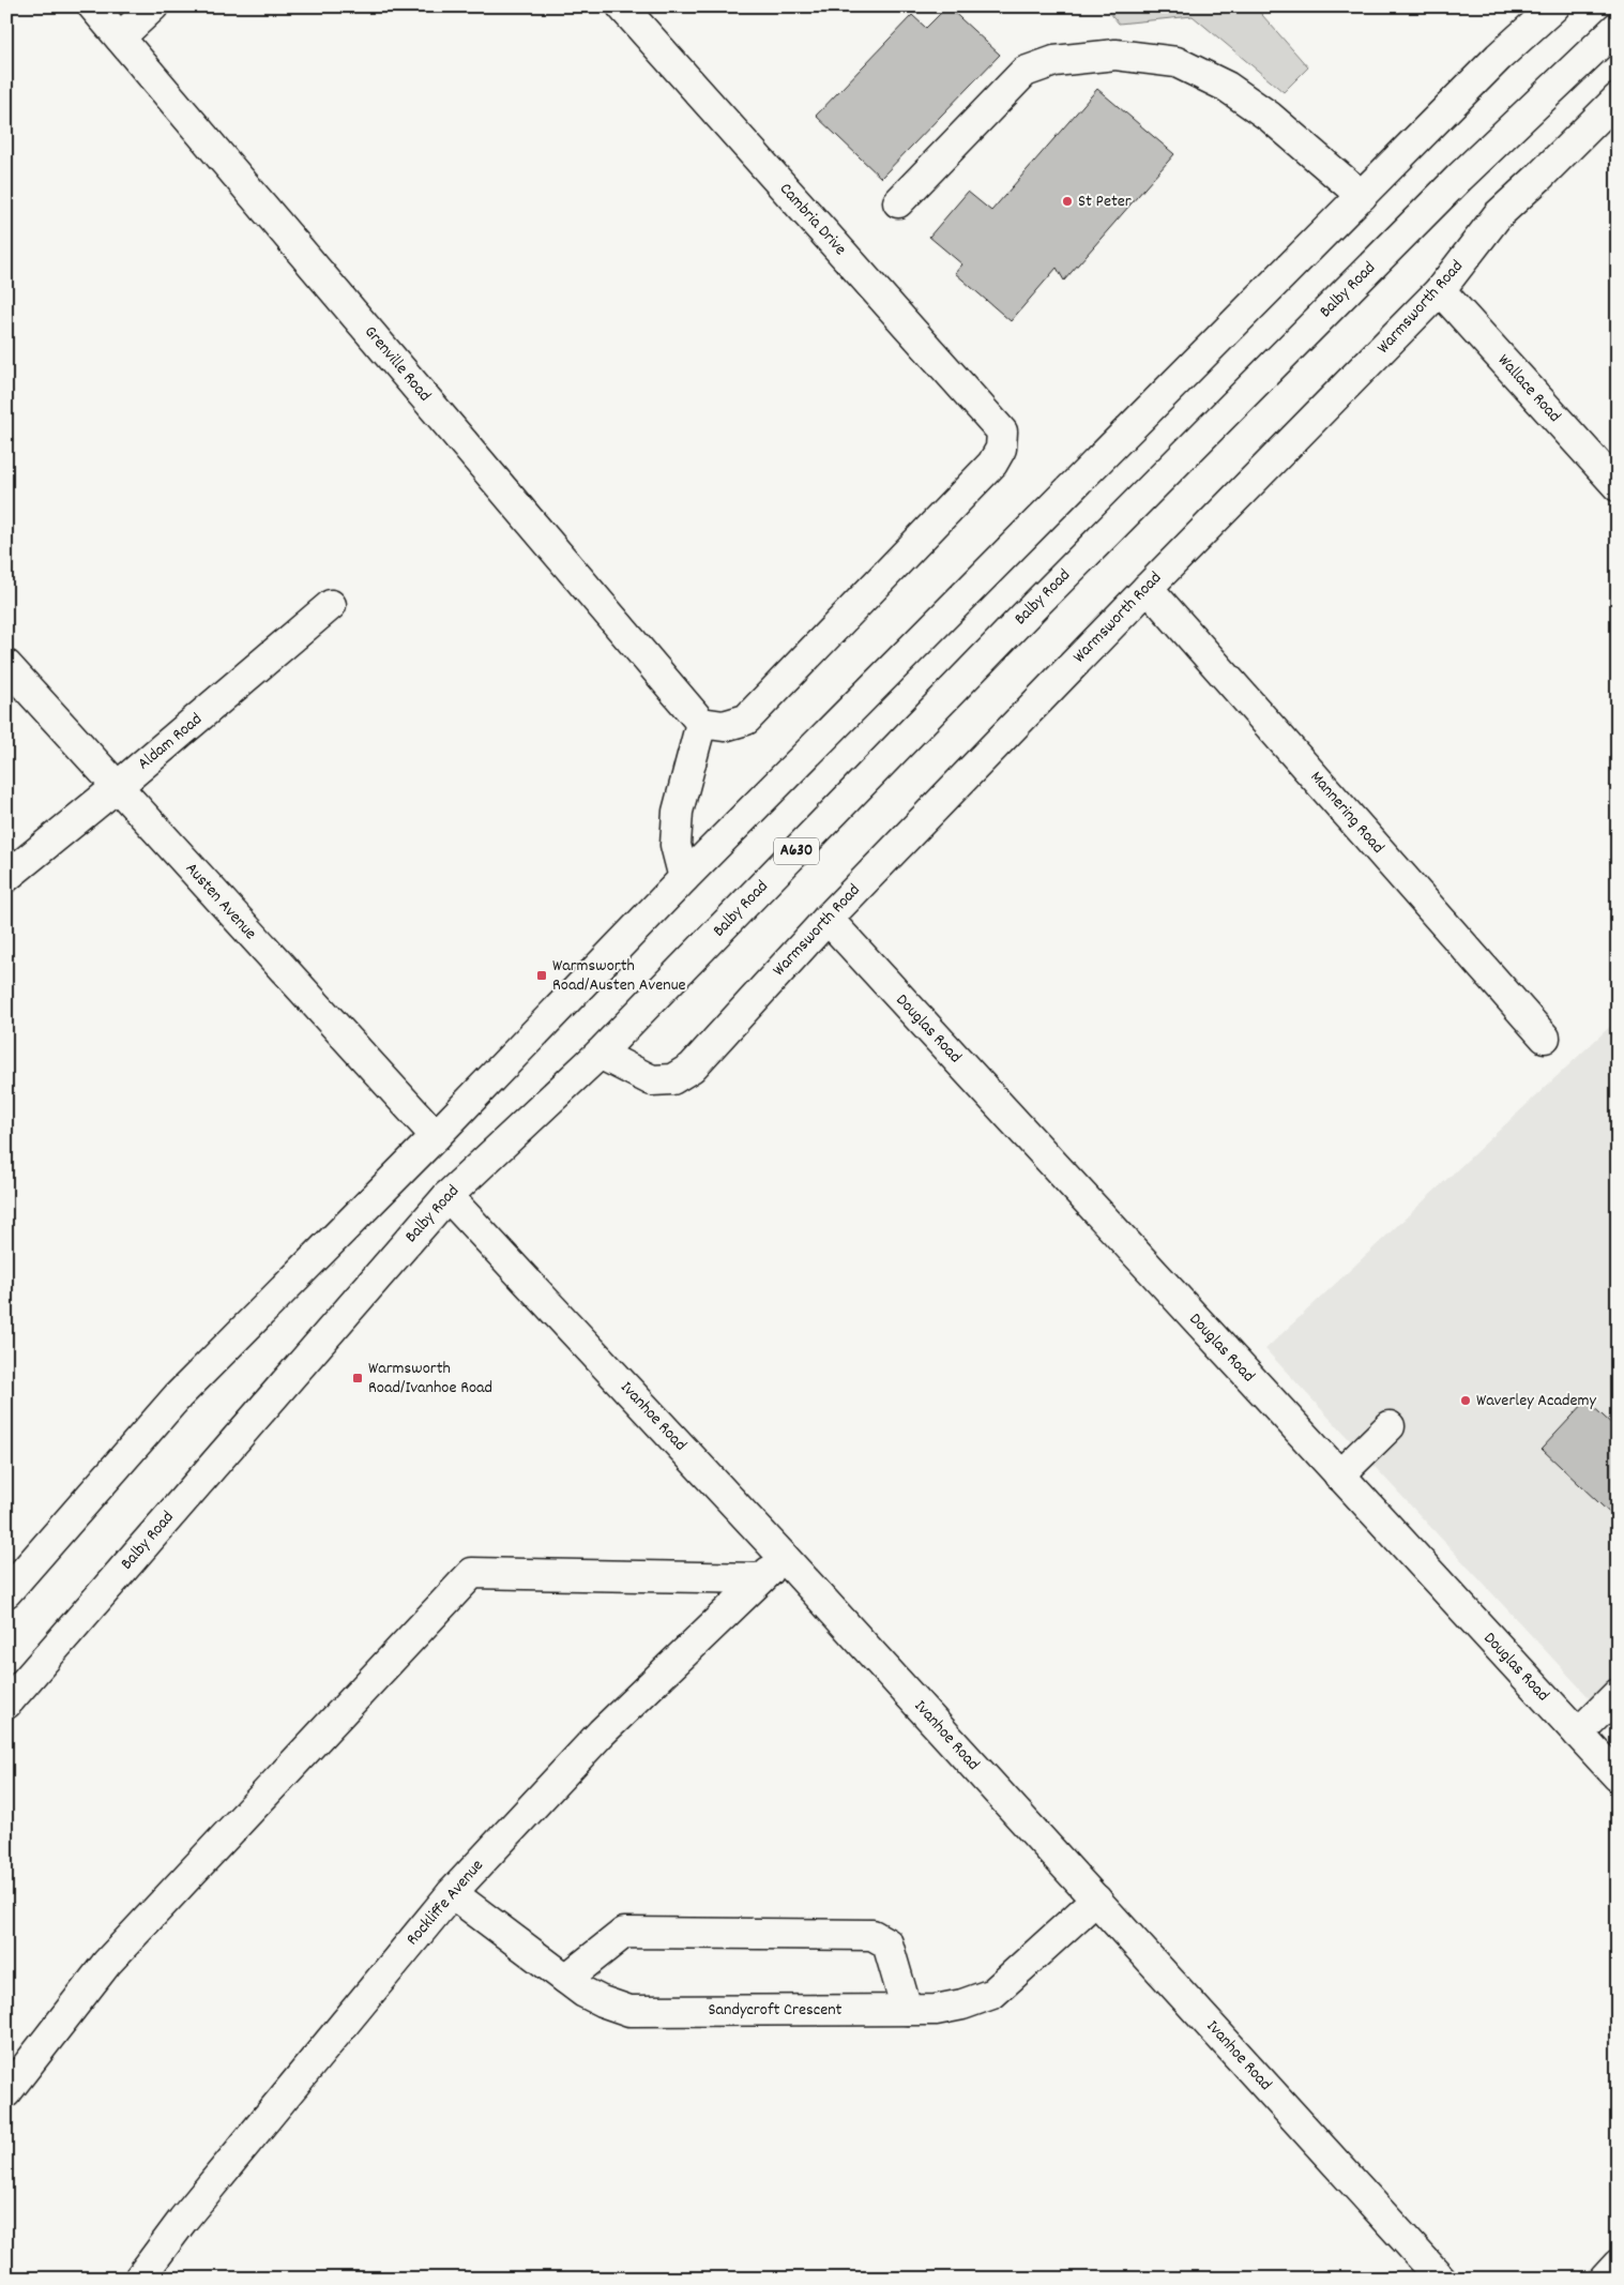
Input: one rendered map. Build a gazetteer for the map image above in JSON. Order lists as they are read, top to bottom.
{
  "streets": {
    "street": [
      "Cambria Drive",
      "Balby Road",
      "Warmsworth Road",
      "Grenville Road",
      "Wallace Road",
      "Aldam Road",
      "Mannering Road",
      "A630",
      "Austen Avenue",
      "Douglas Road",
      "Ivanhoe Road",
      "Rockliffe Avenue",
      "Sandycroft Crescent"
    ]
  },
  "crossings": [
    ["Cambria Drive", "Grenville Road"],
    ["Balby Road", "Warmsworth Road"],
    ["Balby Road", "Ivanhoe Road"],
    ["Warmsworth Road", "Wallace Road"],
    ["Warmsworth Road", "Mannering Road"],
    ["Warmsworth Road", "Douglas Road"],
    ["Aldam Road", "Austen Avenue"],
    ["Ivanhoe Road", "Rockliffe Avenue"],
    ["Ivanhoe Road", "Sandycroft Crescent"],
    ["Rockliffe Avenue", "Sandycroft Crescent"]
  ],
  "places": {
    "other": ["St Peter", "Waverley Academy"],
    "transit": ["Warmsworth Road/Austen Avenue", "Warmsworth Road/Ivanhoe Road"]
  }
}
